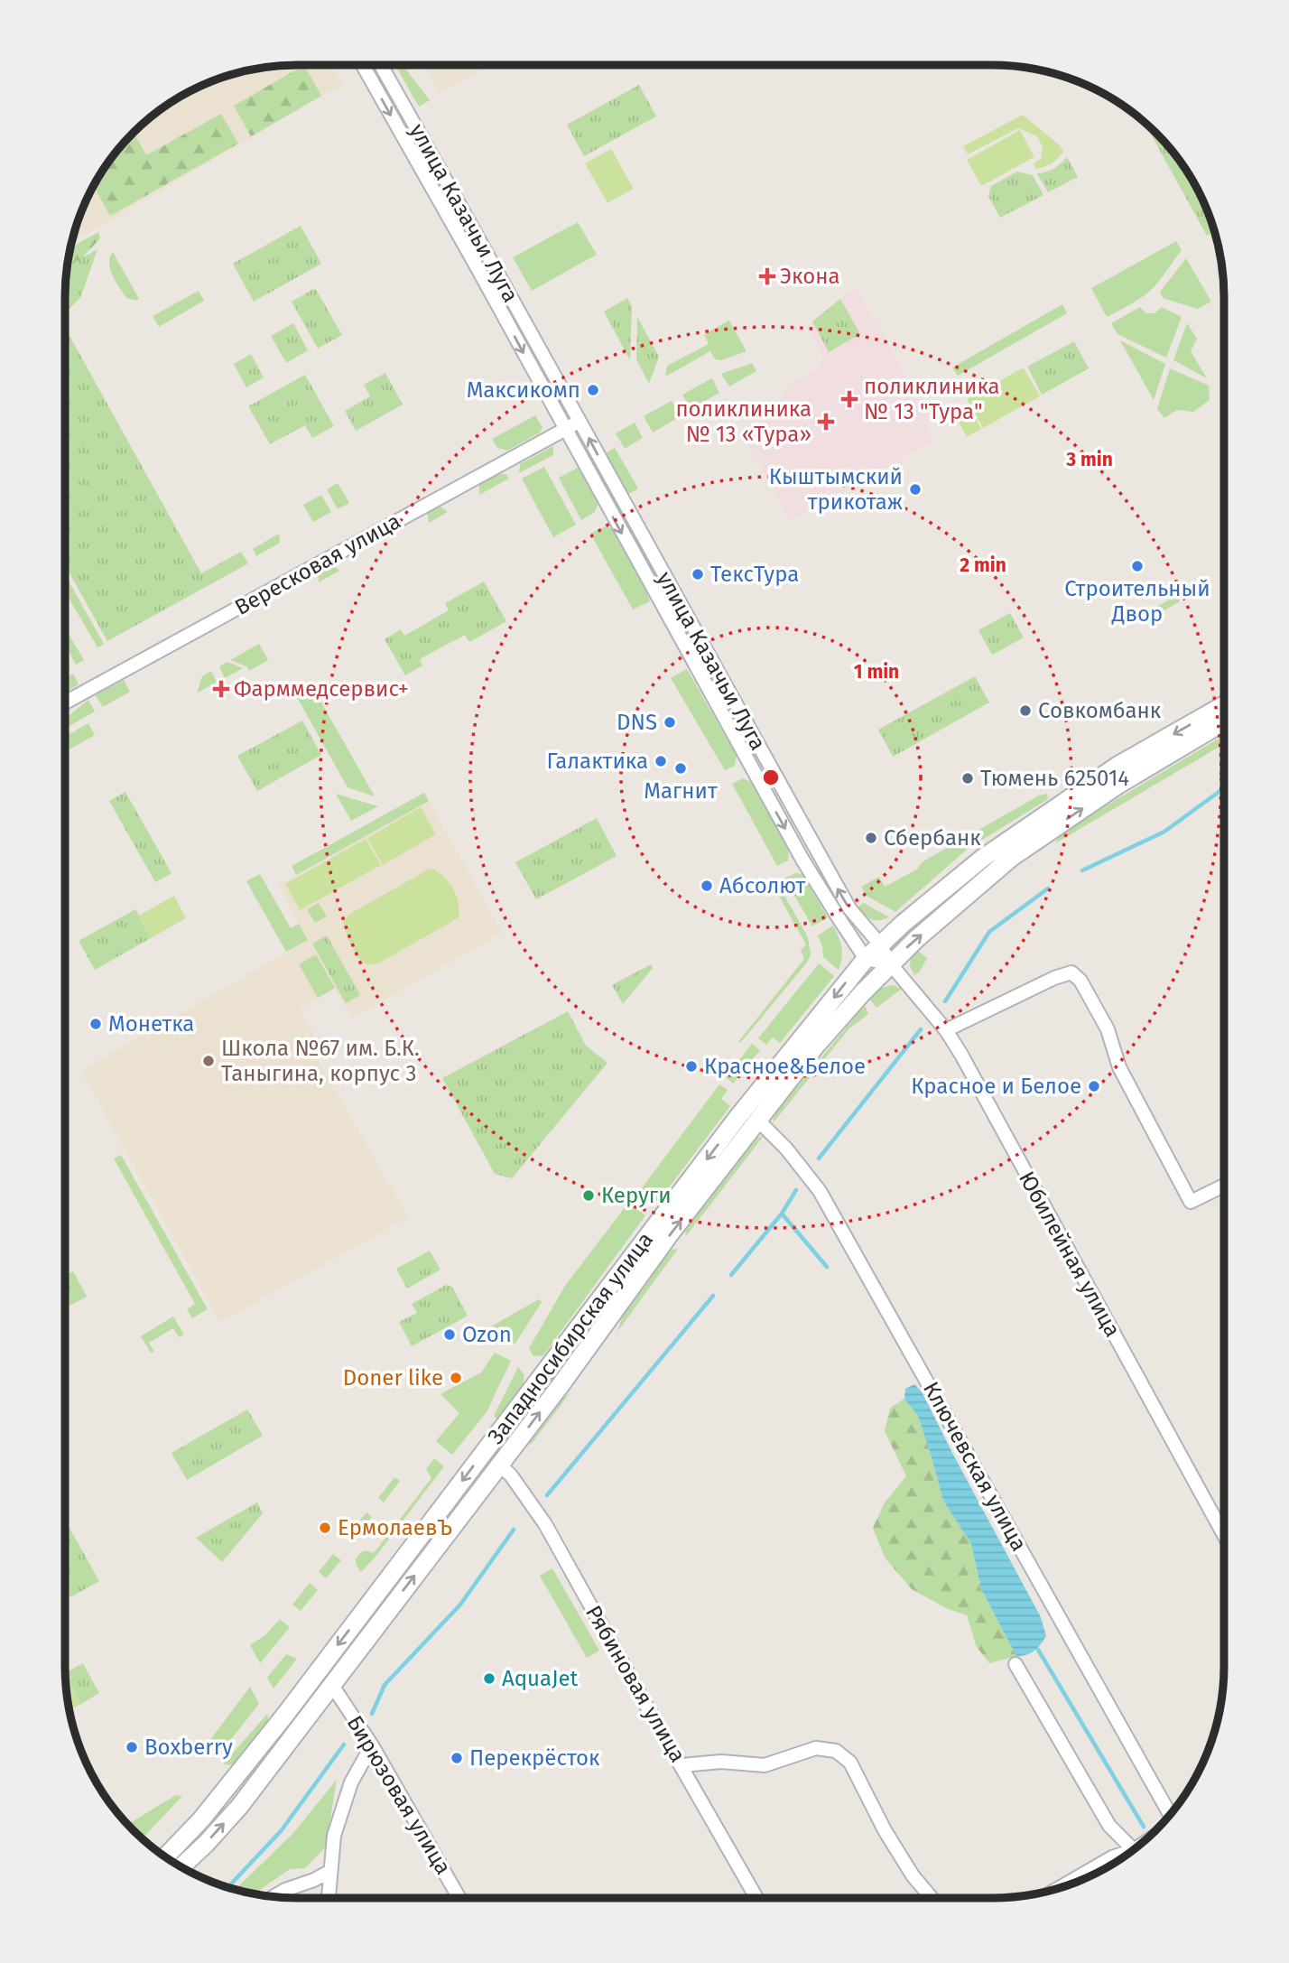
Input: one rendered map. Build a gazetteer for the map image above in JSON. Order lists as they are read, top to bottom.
{
  "streets": {
    "main road": ["Западносибирская улица"],
    "street": [
      "улица Казачьи Луга",
      "Вересковая улица",
      "Юбилейная улица",
      "Ключевская улица",
      "Рябиновая улица",
      "Бирюзовая улица"
    ]
  },
  "crossings": [
    ["улица Казачьи Луга", "Вересковая улица"],
    ["улица Казачьи Луга", "Юбилейная улица"],
    ["улица Казачьи Луга", "Западносибирская улица"],
    ["Юбилейная улица", "Западносибирская улица"],
    ["Западносибирская улица", "Ключевская улица"],
    ["Западносибирская улица", "Рябиновая улица"],
    ["Западносибирская улица", "Бирюзовая улица"]
  ],
  "places": {
    "health": [
      "Экона",
      "поликлиника № 13 \"Тура\"",
      "поликлиника № 13 «Тура»",
      "Фарммедсервис+"
    ],
    "other": [
      "Максикомп",
      "Кыштымский трикотаж",
      "Строительный Двор",
      "ТексТура",
      "Совкомбанк",
      "DNS",
      "Галактика",
      "Магнит",
      "Тюмень 625014",
      "Сбербанк",
      "Абсолют",
      "Монетка",
      "Школа №67 им. Б.К. Таныгина, корпус 3",
      "Красное&Белое",
      "Красное и Белое",
      "Керуги",
      "Ozon",
      "Doner like",
      "ЕрмолаевЪ",
      "AquaJet",
      "Boxberry",
      "Перекрёсток"
    ]
  },
  "rings": ["3 min", "2 min", "1 min"]
}
